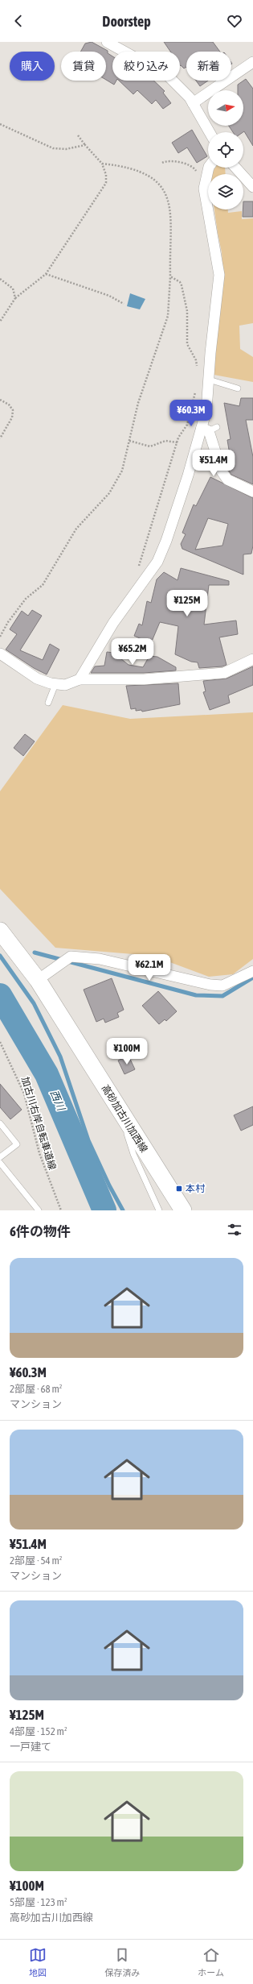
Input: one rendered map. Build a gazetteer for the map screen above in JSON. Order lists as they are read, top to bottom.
{
  "streets": {
    "main road": ["高砂加古川加西線"],
    "path": ["加古川右岸自転車道線"]
  },
  "water": ["西川"],
  "places": {
    "transit": ["本村"]
  },
  "north": "right",
  "page": {
    "header": "Doorstep",
    "chip": [
      "購入",
      "賃貸",
      "絞り込み",
      "新着"
    ],
    "price": [
      "¥60.3M",
      "¥51.4M",
      "¥125M",
      "¥65.2M",
      "¥62.1M",
      "¥100M"
    ],
    "heading": "6件の物件",
    "list": [
      {
        "name": "¥60.3M",
        "note": "2部屋 · 68 m² · マンション"
      },
      {
        "name": "¥51.4M",
        "note": "2部屋 · 54 m² · マンション"
      },
      {
        "name": "¥125M",
        "note": "4部屋 · 152 m² · 一戸建て"
      },
      {
        "name": "¥100M",
        "note": "5部屋 · 123 m² · 高砂加古川加西線"
      }
    ],
    "tabs": ["地図", "保存済み", "ホーム"]
  }
}
